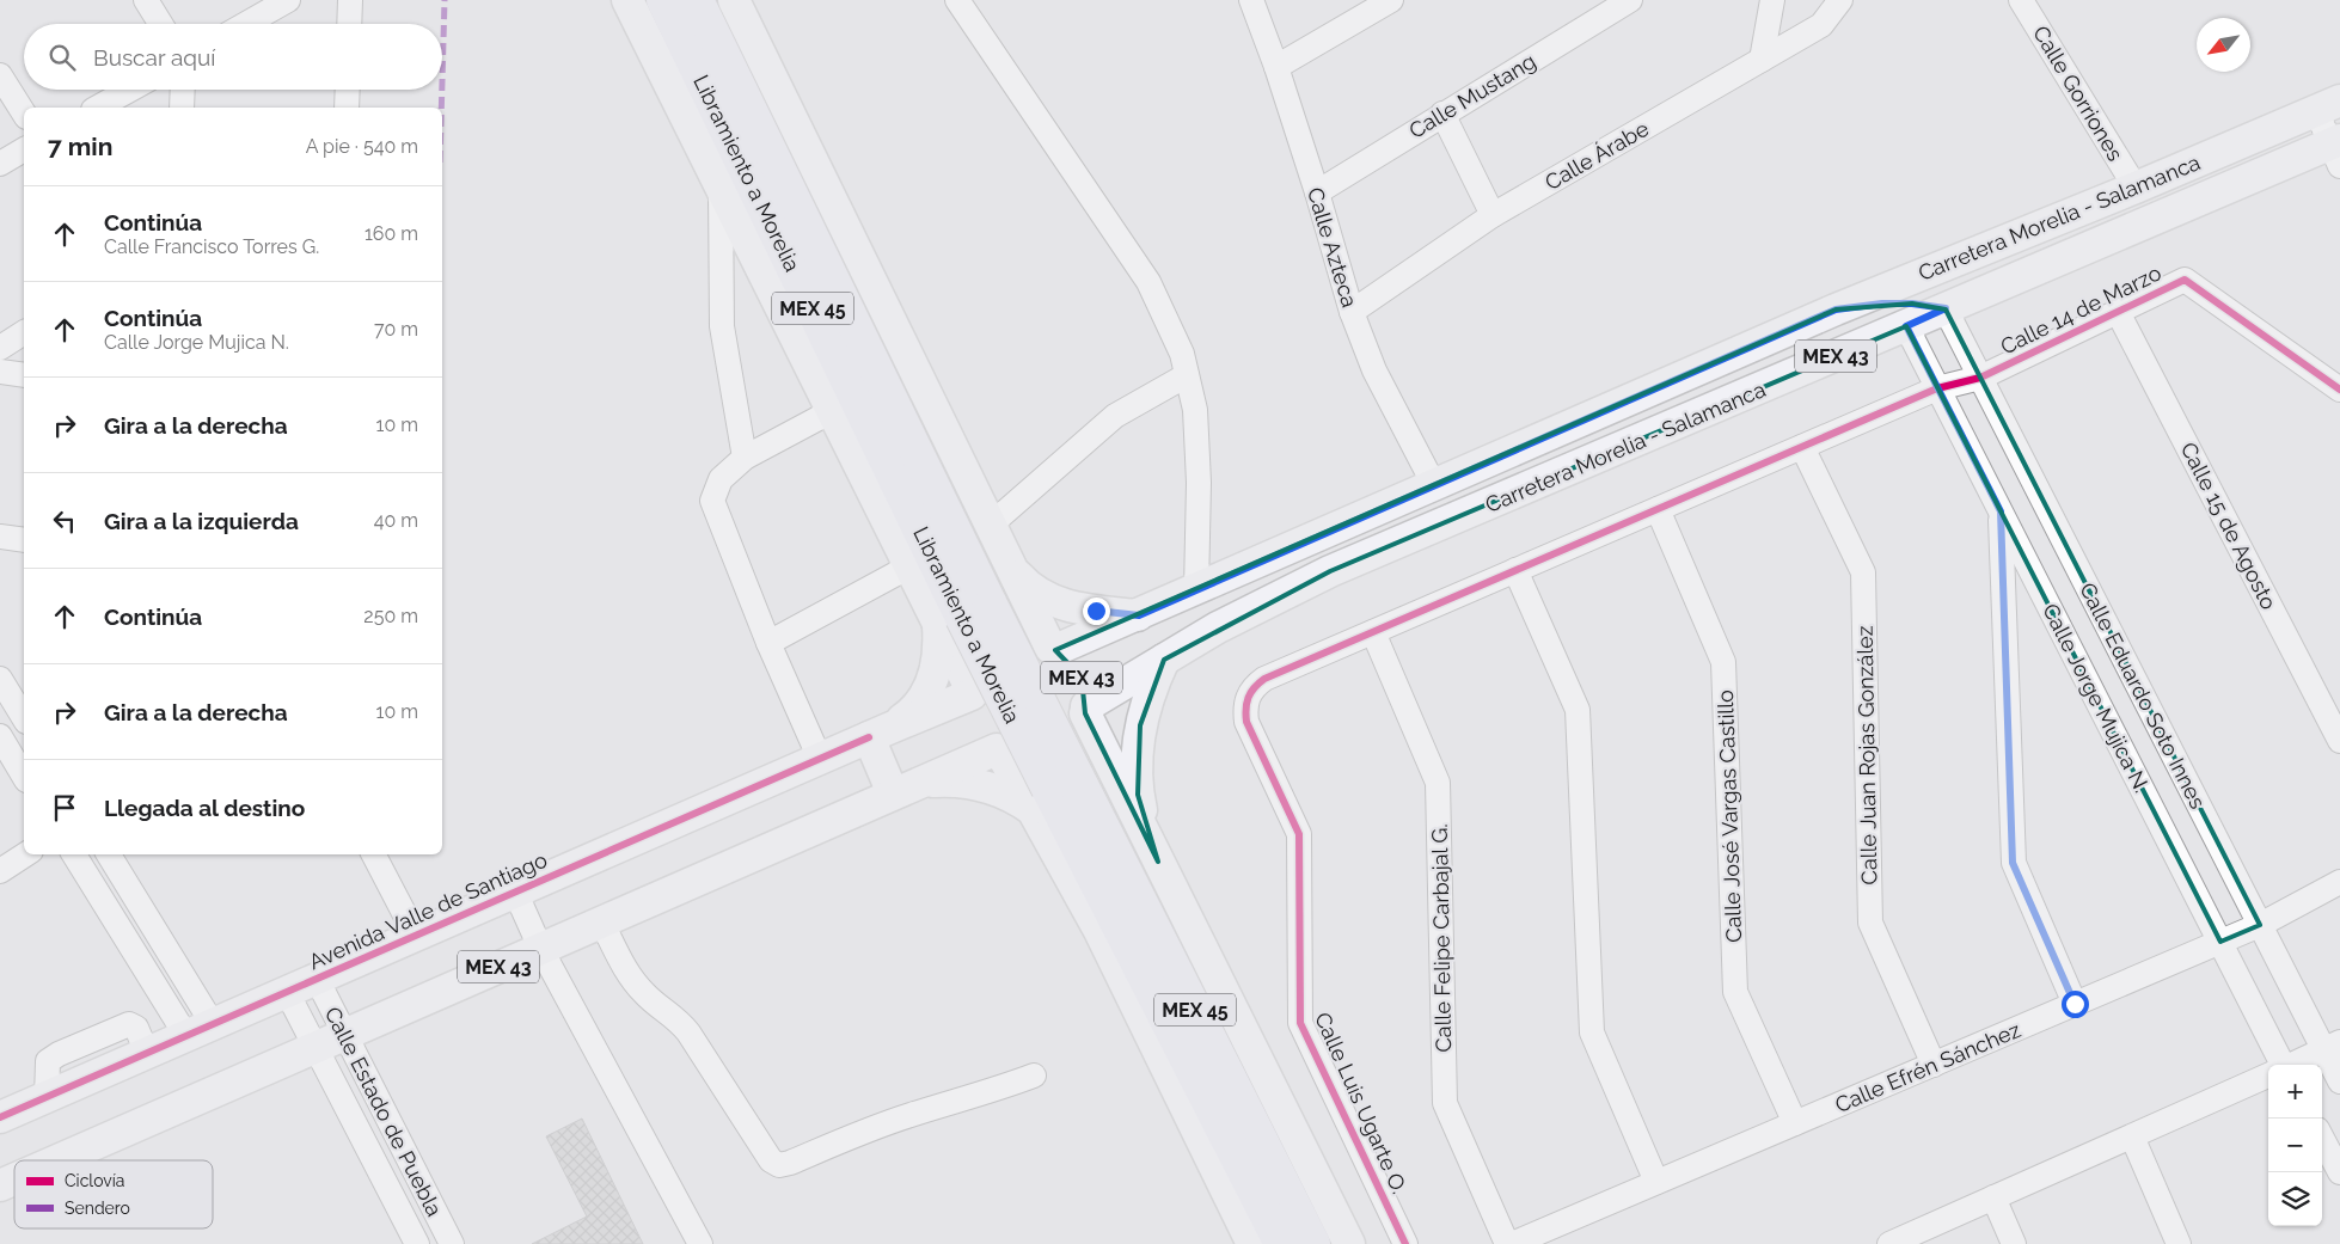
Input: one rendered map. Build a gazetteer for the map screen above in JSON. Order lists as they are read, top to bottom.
{
  "streets": {
    "highway": ["Libramiento a Morelia", "MEX 45"],
    "main road": ["Carretera Morelia - Salamanca", "MEX 43", "Avenida Valle de Santiago"],
    "street": [
      "Calle Gorriones",
      "Calle Mustang",
      "Calle Árabe",
      "Calle Azteca",
      "Calle 14 de Marzo",
      "Calle 15 de Agosto",
      "Calle Eduardo Soto Innes",
      "Calle Jorge Mujica N.",
      "Calle Juan Rojas González",
      "Calle José Vargas Castillo",
      "Calle Felipe Carbajal G.",
      "Calle Efrén Sánchez",
      "Calle Luis Ugarte O.",
      "Calle Estado de Puebla"
    ]
  },
  "crossings": [
    ["Calle Gorriones", "Carretera Morelia - Salamanca"],
    ["Calle Mustang", "Calle Azteca"],
    ["Calle Árabe", "Calle Azteca"],
    ["Carretera Morelia - Salamanca", "Calle Azteca"],
    ["Carretera Morelia - Salamanca", "MEX 43"],
    ["Carretera Morelia - Salamanca", "Calle Eduardo Soto Innes"],
    ["Carretera Morelia - Salamanca", "Calle Jorge Mujica N."],
    ["Carretera Morelia - Salamanca", "Avenida Valle de Santiago"],
    ["Calle 14 de Marzo", "Calle 15 de Agosto"],
    ["Calle 14 de Marzo", "Calle Eduardo Soto Innes"],
    ["Calle 14 de Marzo", "Calle Jorge Mujica N."],
    ["Calle 14 de Marzo", "Calle Juan Rojas González"],
    ["Calle 14 de Marzo", "Calle José Vargas Castillo"],
    ["Calle 14 de Marzo", "Calle Felipe Carbajal G."],
    ["Calle 14 de Marzo", "Calle Luis Ugarte O."],
    ["MEX 43", "Avenida Valle de Santiago"],
    ["MEX 43", "Calle Estado de Puebla"],
    ["Calle Eduardo Soto Innes", "Calle Efrén Sánchez"],
    ["Calle Jorge Mujica N.", "Calle Efrén Sánchez"],
    ["Calle Juan Rojas González", "Calle Efrén Sánchez"],
    ["Calle José Vargas Castillo", "Calle Efrén Sánchez"],
    ["Avenida Valle de Santiago", "Calle Estado de Puebla"]
  ],
  "legend": ["Ciclovía", "Sendero"],
  "north": "bottom left",
  "page": {
    "search": "Buscar aquí",
    "heading": ["7 min", "A pie · 540 m"],
    "list": [
      ["Continúa", "Calle Francisco Torres G.", "160 m"],
      ["Continúa", "Calle Jorge Mujica N.", "70 m"],
      ["Gira a la derecha", "10 m"],
      ["Gira a la izquierda", "40 m"],
      ["Continúa", "250 m"],
      ["Gira a la derecha", "10 m"],
      "Llegada al destino"
    ],
    "map_buttons": ["+", "−"]
  }
}
